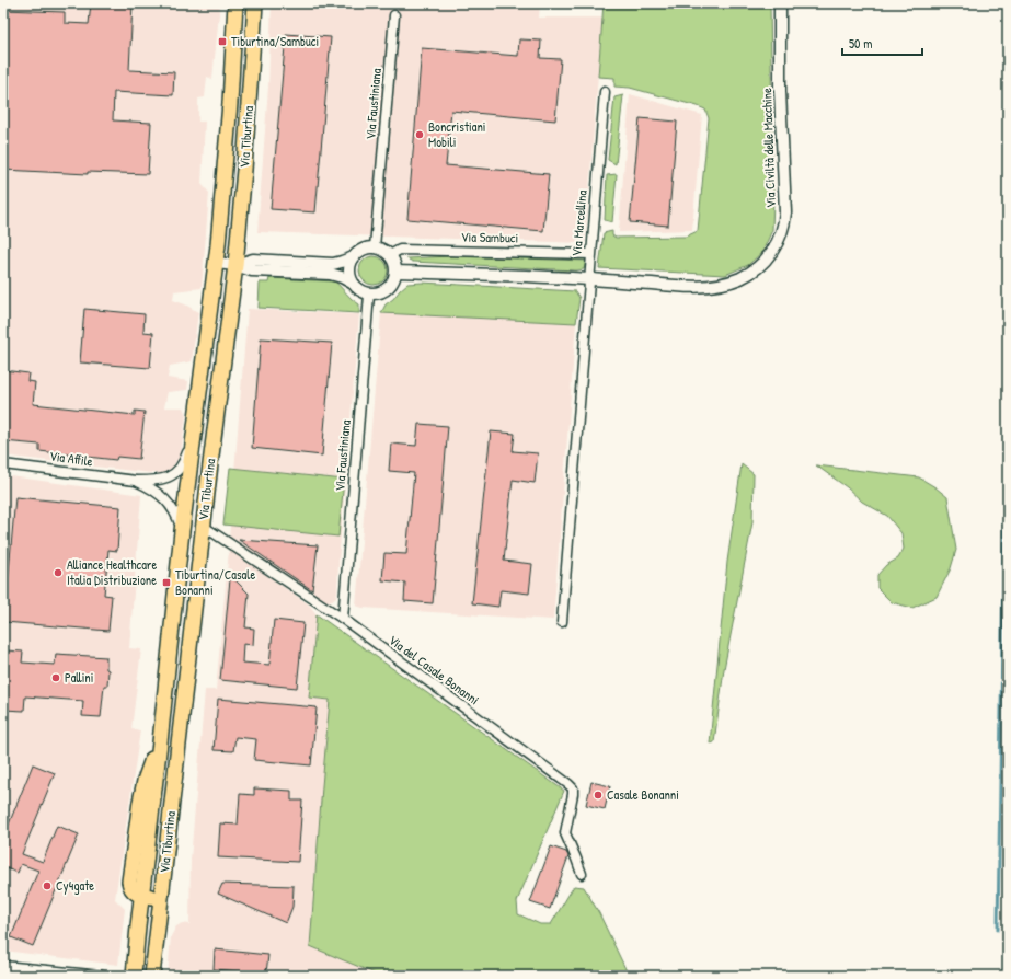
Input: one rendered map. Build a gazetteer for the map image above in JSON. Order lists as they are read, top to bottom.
{
  "streets": {
    "main road": ["Via Tiburtina"],
    "street": [
      "Via Faustiniana",
      "Via Civiltà delle Macchine",
      "Via Marcellina",
      "Via Sambuci",
      "Via Affile",
      "Via del Casale Bonanni"
    ]
  },
  "crossings": [
    ["Via Faustiniana", "Via Sambuci"],
    ["Via Faustiniana", "Via del Casale Bonanni"],
    ["Via Tiburtina", "Via Affile"],
    ["Via Tiburtina", "Via del Casale Bonanni"],
    ["Via Civiltà delle Macchine", "Via Marcellina"],
    ["Via Marcellina", "Via Sambuci"]
  ],
  "places": {
    "transit": ["Tiburtina/Sambuci", "Tiburtina/Casale Bonanni"],
    "other": [
      "Boncristiani Mobili",
      "Alliance Healthcare Italia Distribuzione",
      "Pallini",
      "Casale Bonanni",
      "Cy4gate"
    ]
  },
  "scale_bar": "50 m"
}
